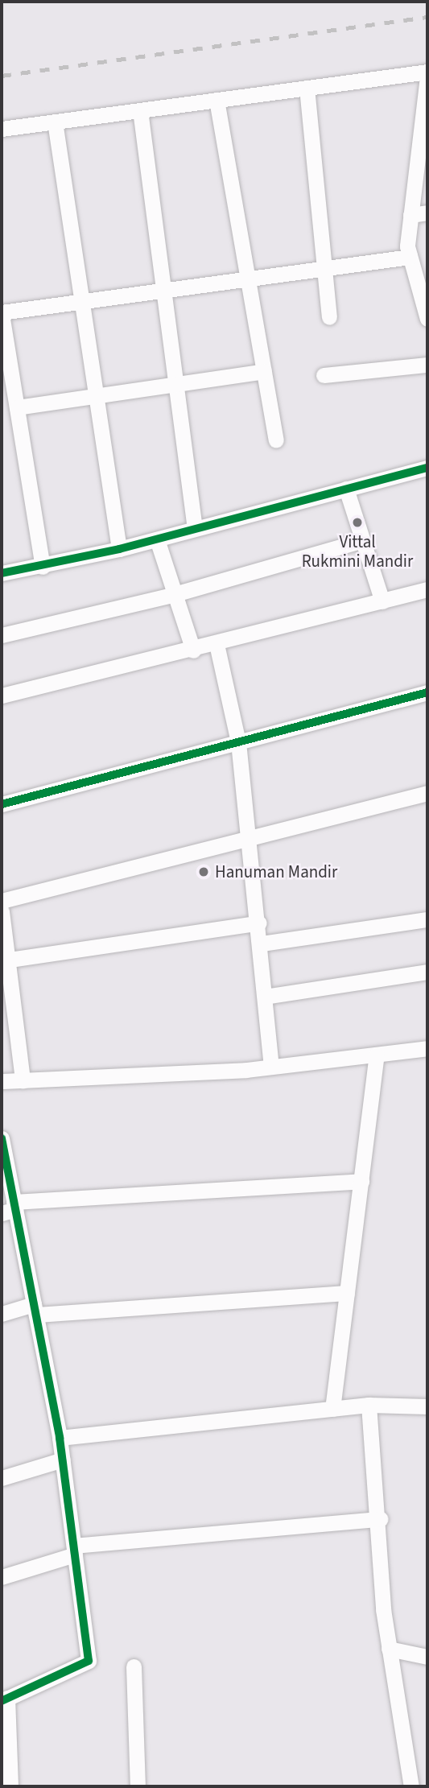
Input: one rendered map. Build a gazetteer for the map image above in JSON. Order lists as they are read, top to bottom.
{
  "places": ["Vittal Rukmini Mandir", "Hanuman Mandir"]
}
